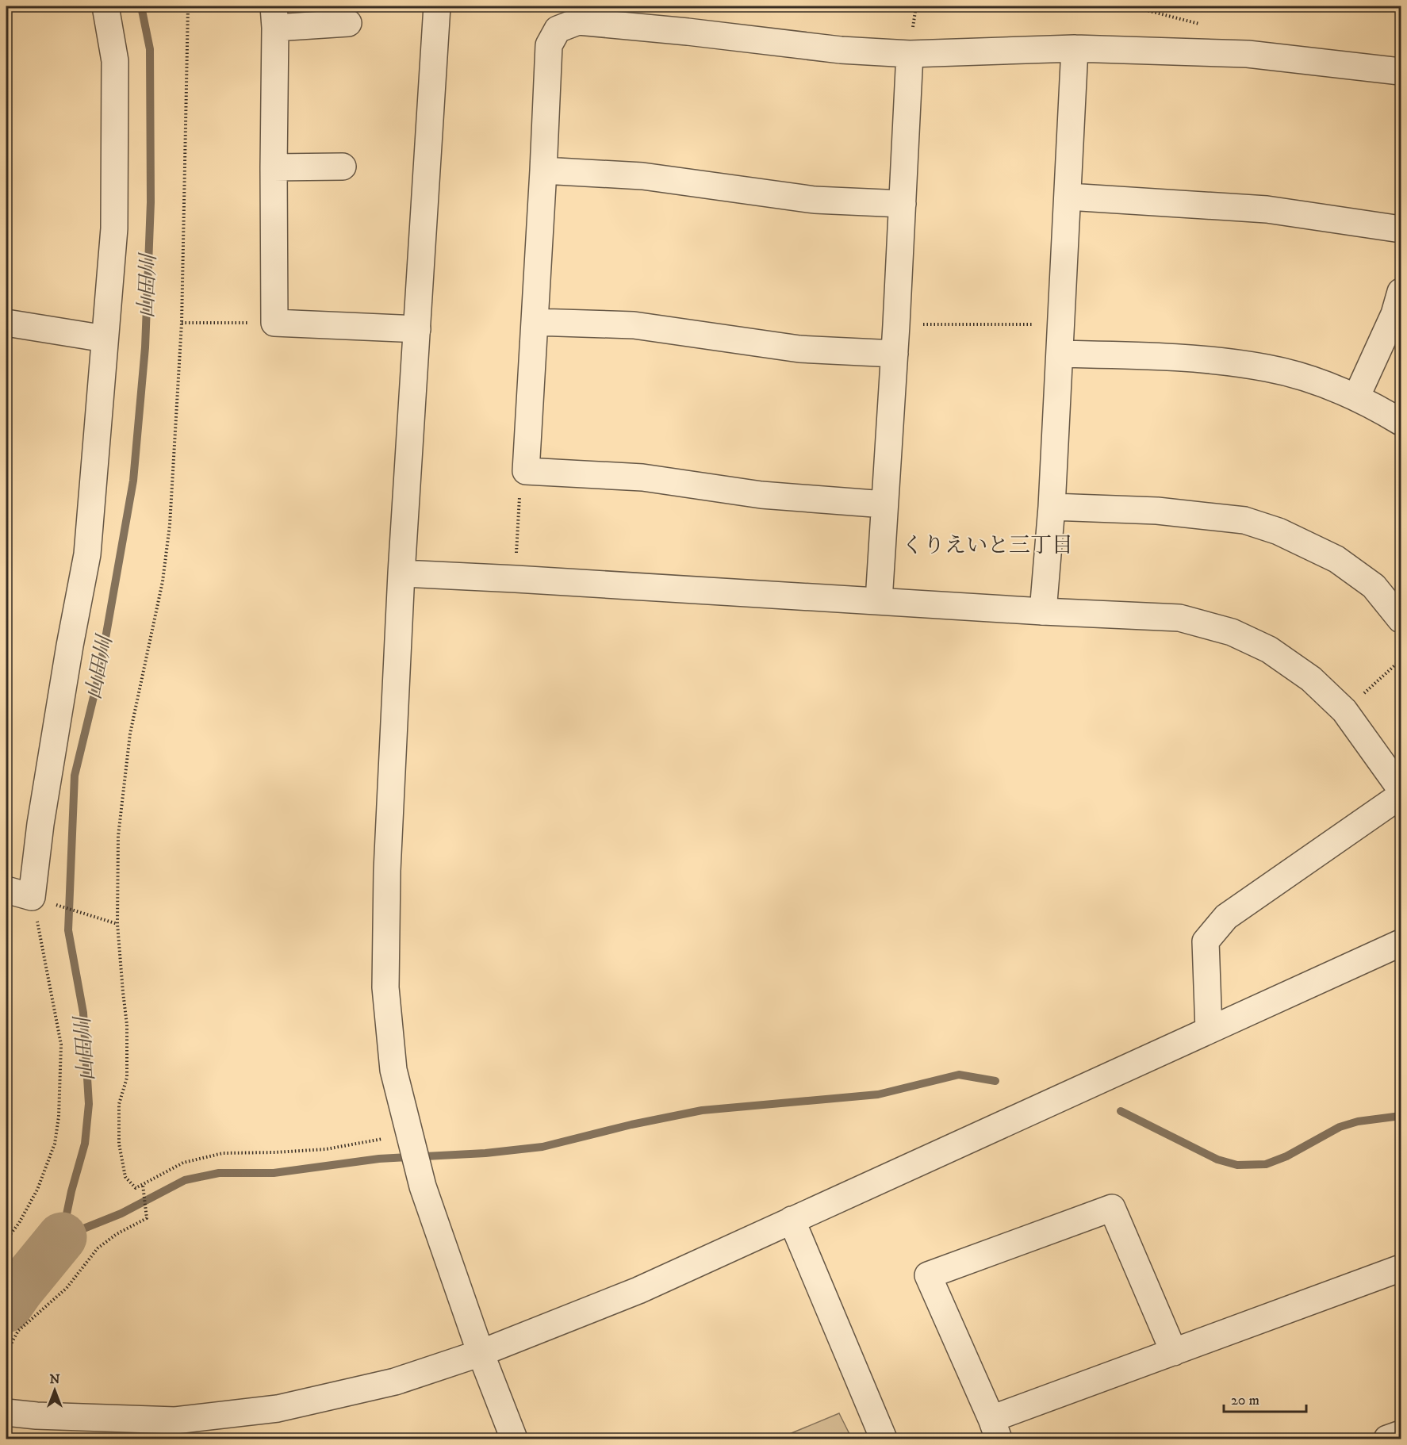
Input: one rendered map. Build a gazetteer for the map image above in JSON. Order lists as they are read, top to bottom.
{
  "districts": ["くりえいと三丁目"],
  "water": ["山田川"],
  "scale_bar": "20 m",
  "north": "top"
}
